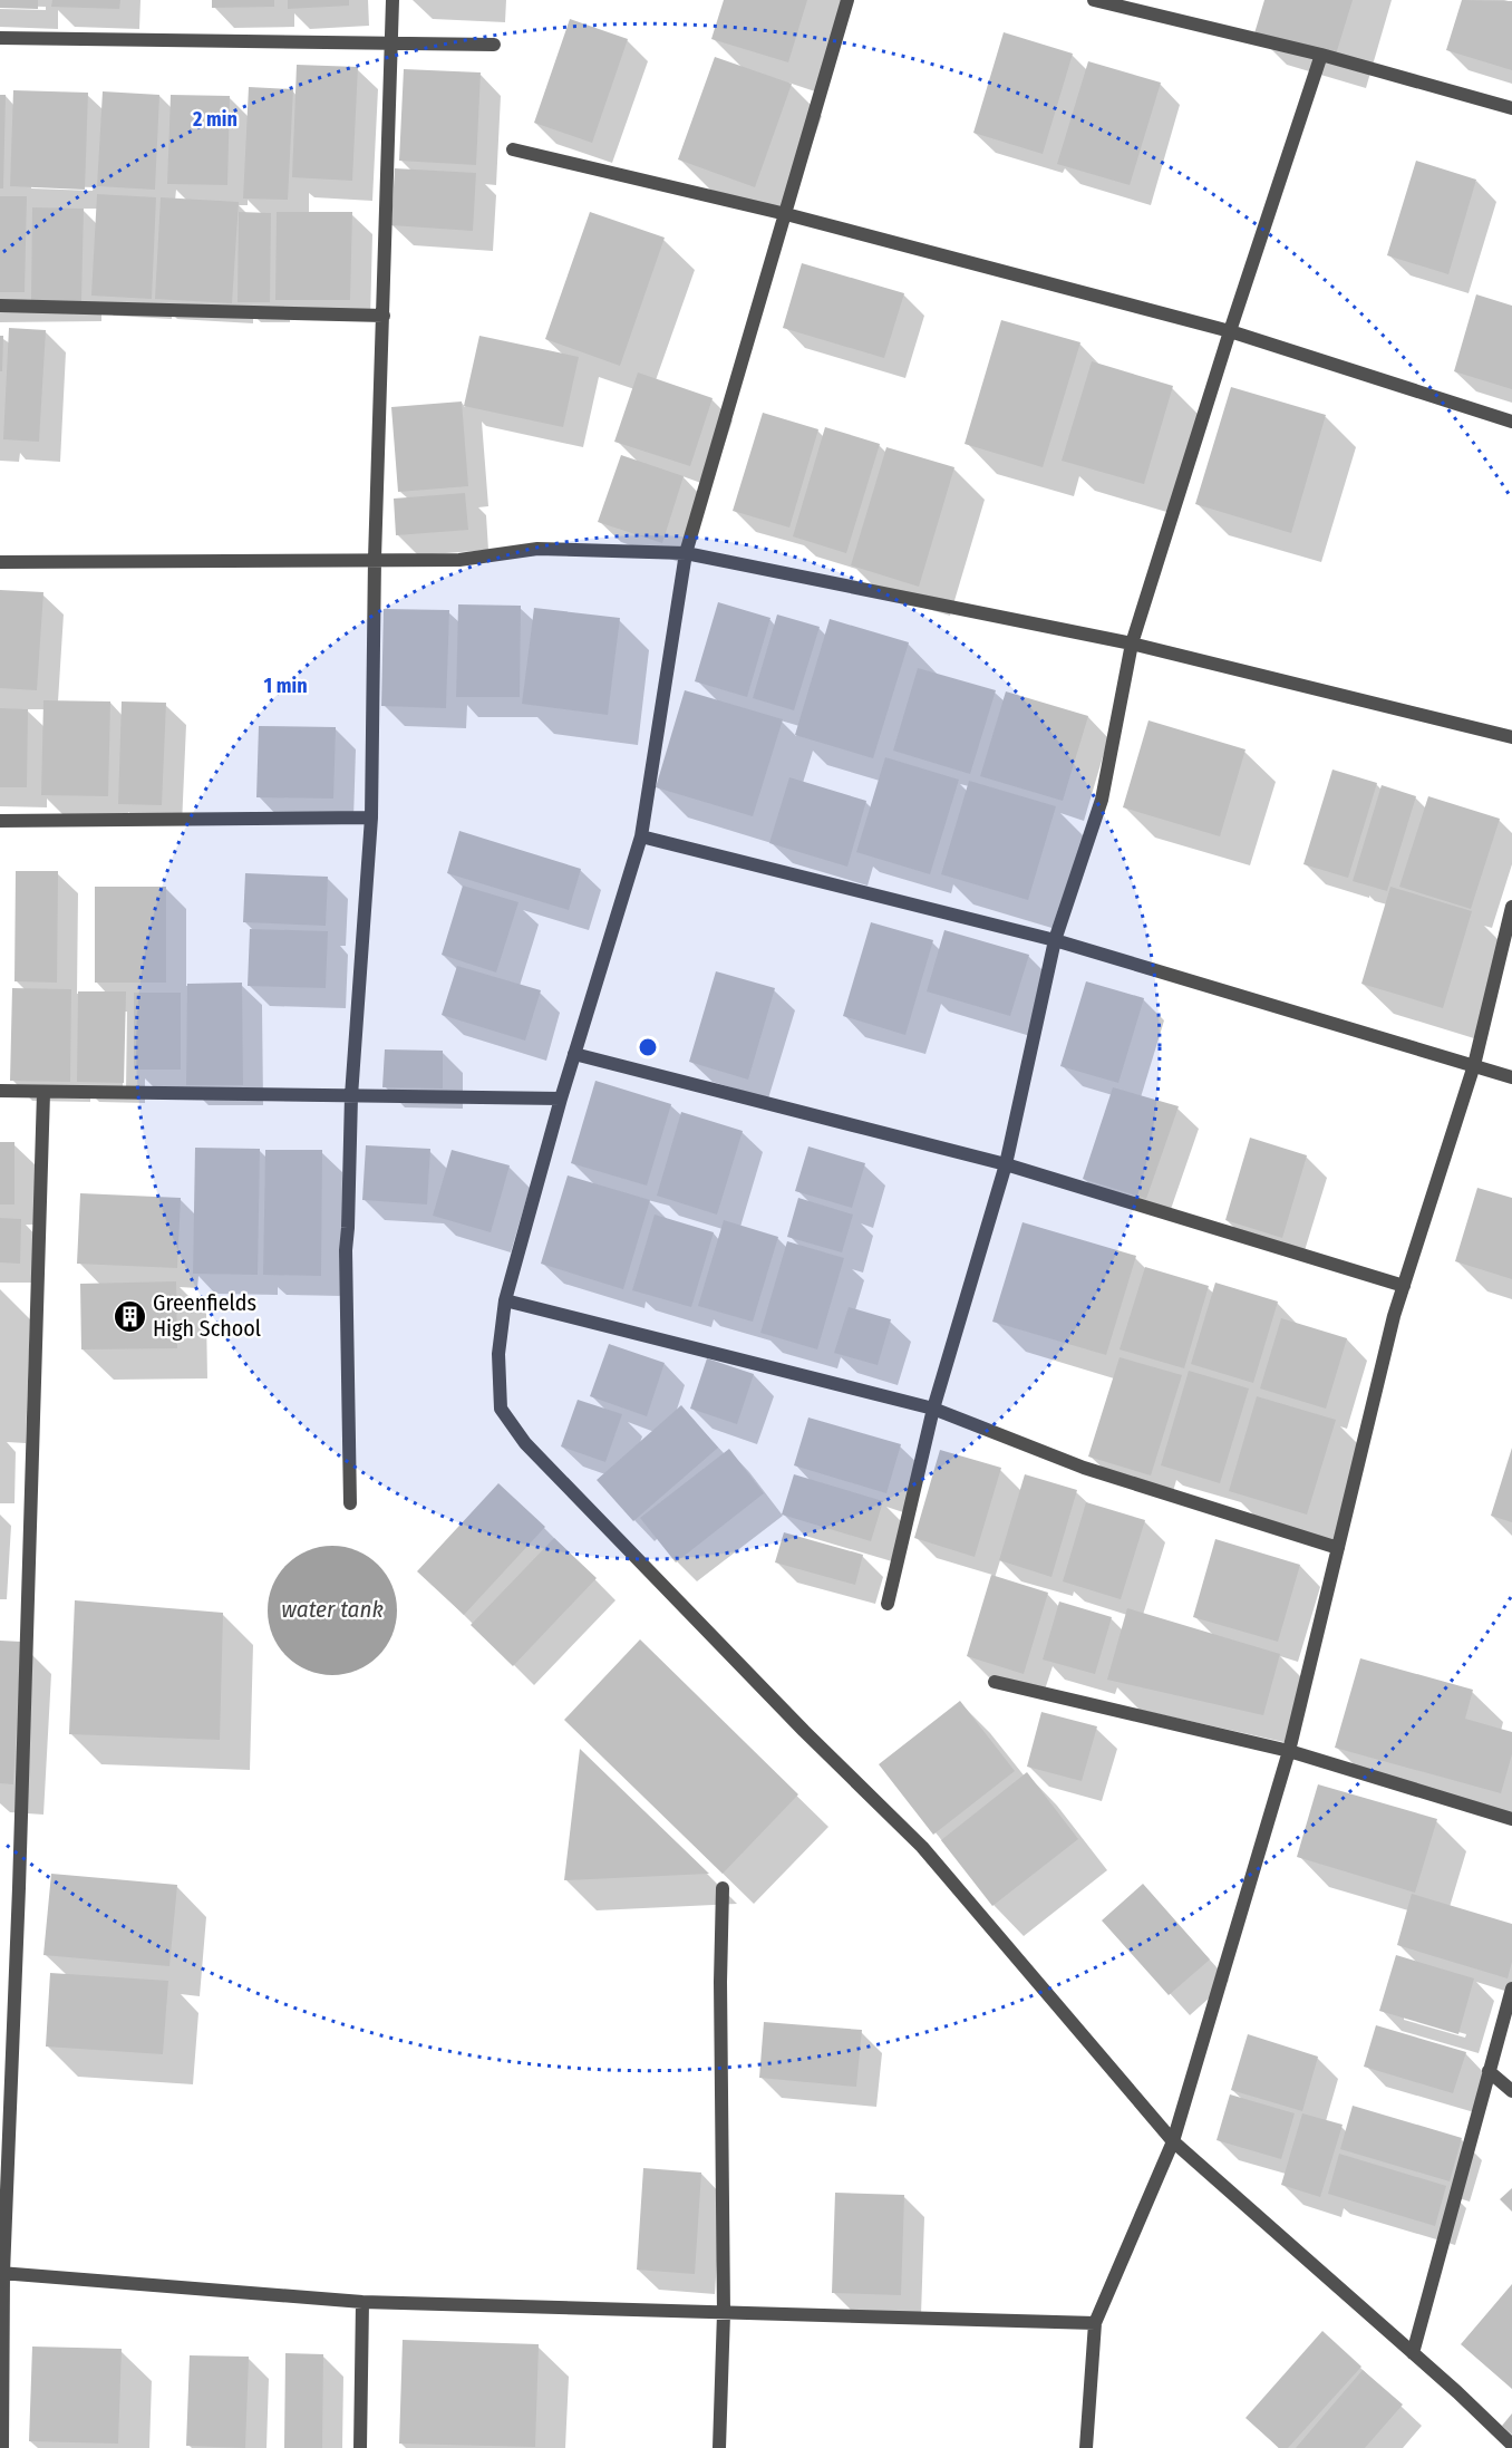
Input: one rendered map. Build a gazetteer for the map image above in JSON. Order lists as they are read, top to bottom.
{
  "water": ["water tank"],
  "places": {
    "building": ["Greenfields High School"]
  },
  "rings": ["2 min", "1 min"]
}
